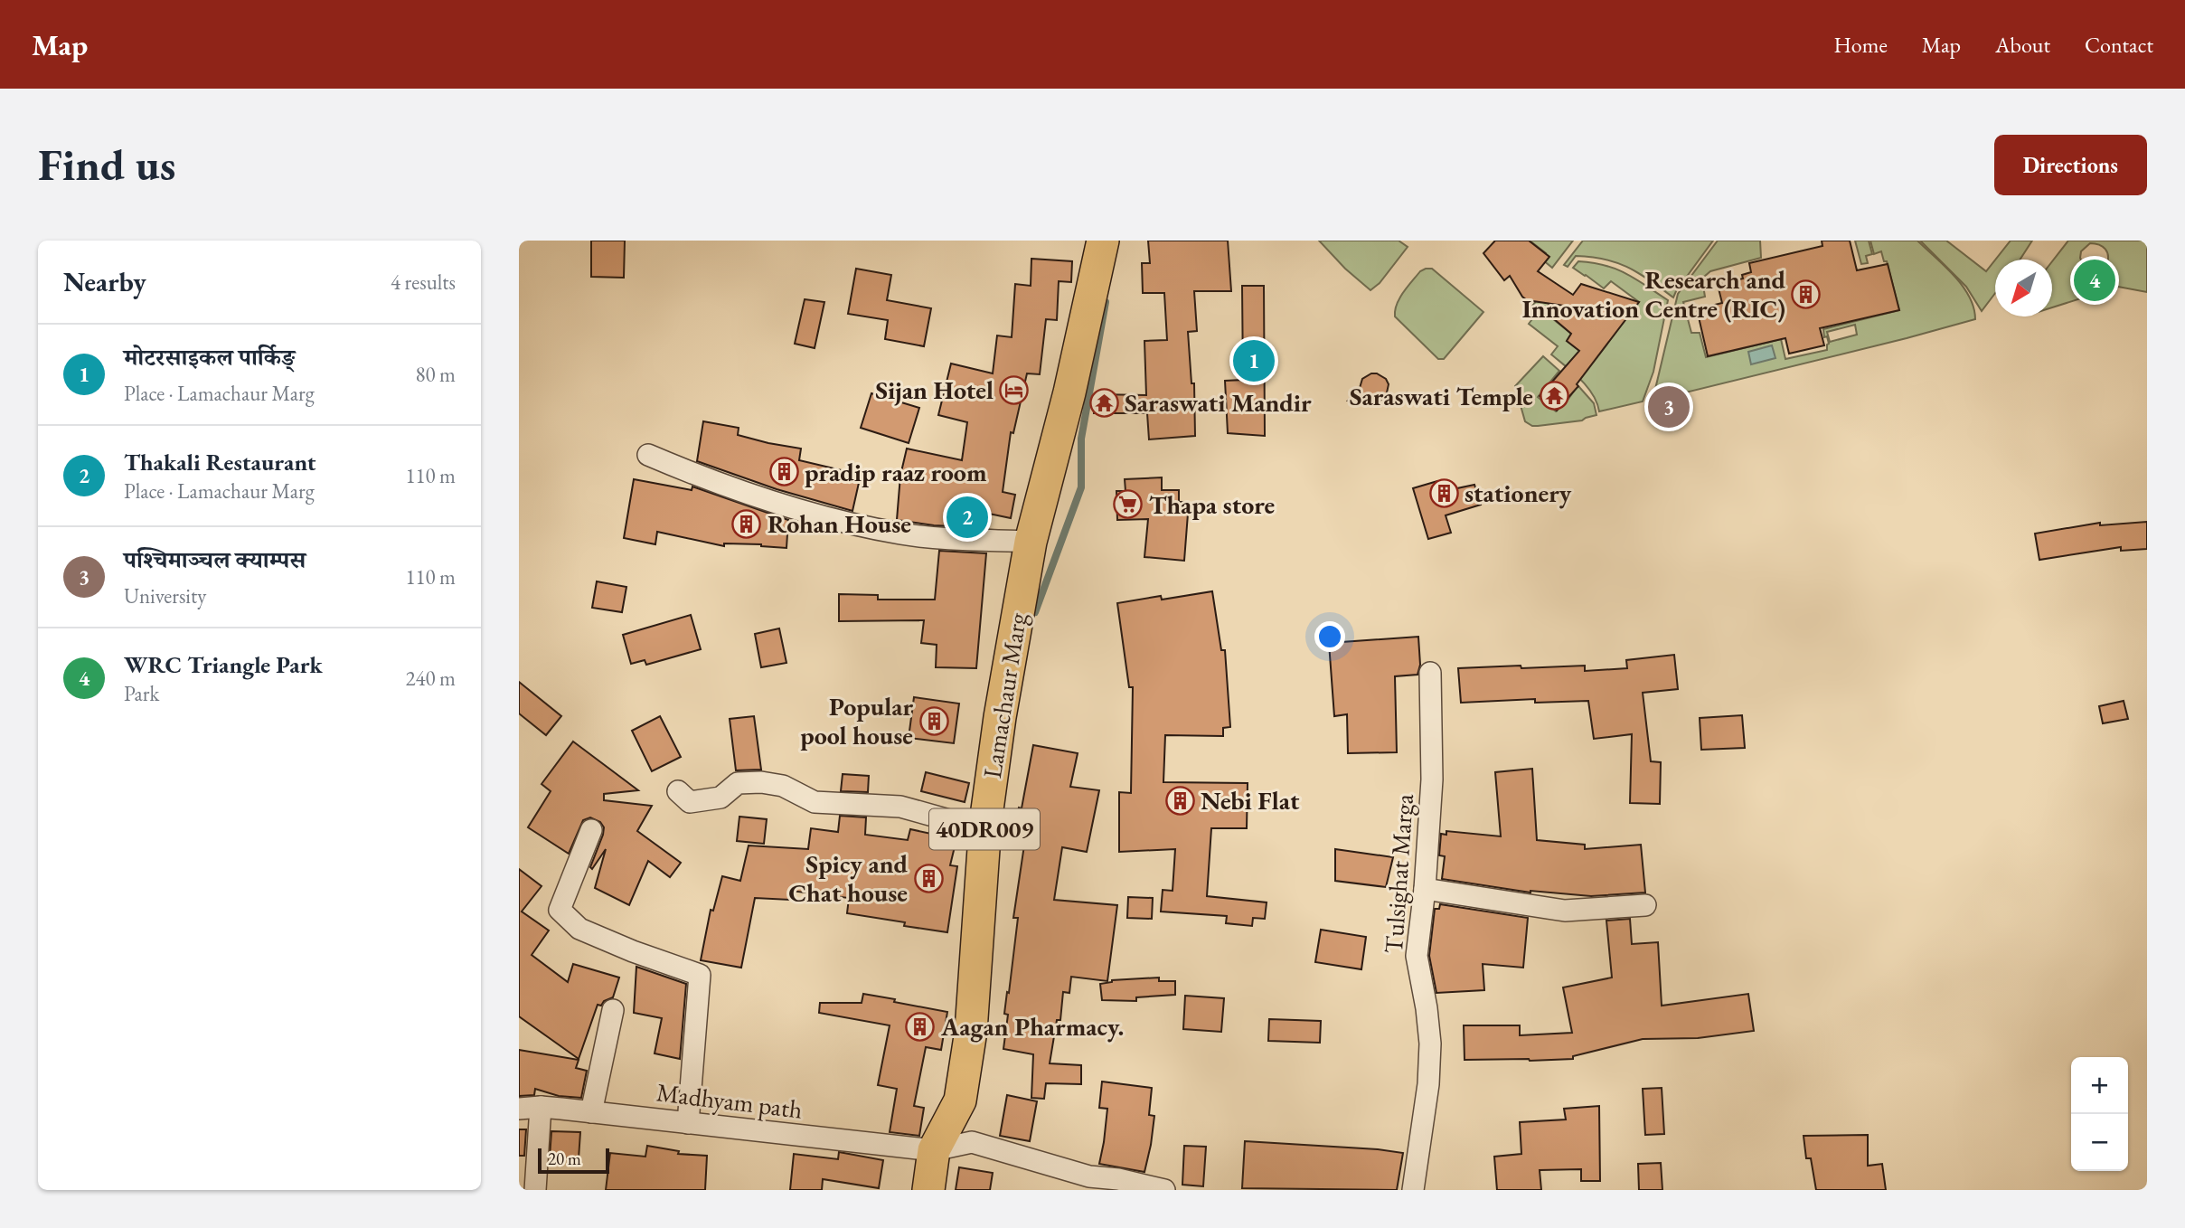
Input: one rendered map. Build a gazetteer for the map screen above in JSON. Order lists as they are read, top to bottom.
{
  "streets": {
    "main road": ["Lamachaur Marg", "40DR009"],
    "street": ["Tulsighat Marga", "Madhyam path"]
  },
  "crossings": [
    ["Lamachaur Marg", "Madhyam path"]
  ],
  "places": {
    "building": [
      "Research and Innovation Centre (RIC)",
      "pradip raaz room",
      "stationery",
      "Rohan House",
      "Popular pool house",
      "Nebi Flat",
      "Spicy and Chat house",
      "Aagan Pharmacy."
    ],
    "hotel": ["Sijan Hotel"],
    "temple": ["Saraswati Temple", "Saraswati Mandir"],
    "supermarket": ["Thapa store"]
  },
  "scale_bar": "20 m",
  "north": "bottom left",
  "page": {
    "header": "Map",
    "nav": [
      "Home",
      "Map",
      "About",
      "Contact"
    ],
    "buttons": "Directions",
    "title": "Find us",
    "heading": ["Nearby", "4 results"],
    "pins": [
      "4",
      "1",
      "3",
      "2"
    ],
    "list": [
      {
        "mark": "1",
        "name": "मोटरसाइकल पार्किङ्",
        "note": "Place · Lamachaur Marg",
        "value": "80 m"
      },
      {
        "mark": "2",
        "name": "Thakali Restaurant",
        "note": "Place · Lamachaur Marg",
        "value": "110 m"
      },
      {
        "mark": "3",
        "name": "पश्‍चिमाञ्‍चल क्याम्पस",
        "note": "University",
        "value": "110 m"
      },
      {
        "mark": "4",
        "name": "WRC Triangle Park",
        "note": "Park",
        "value": "240 m"
      }
    ],
    "map_buttons": ["+", "−"],
    "scale": "20 m"
  }
}
